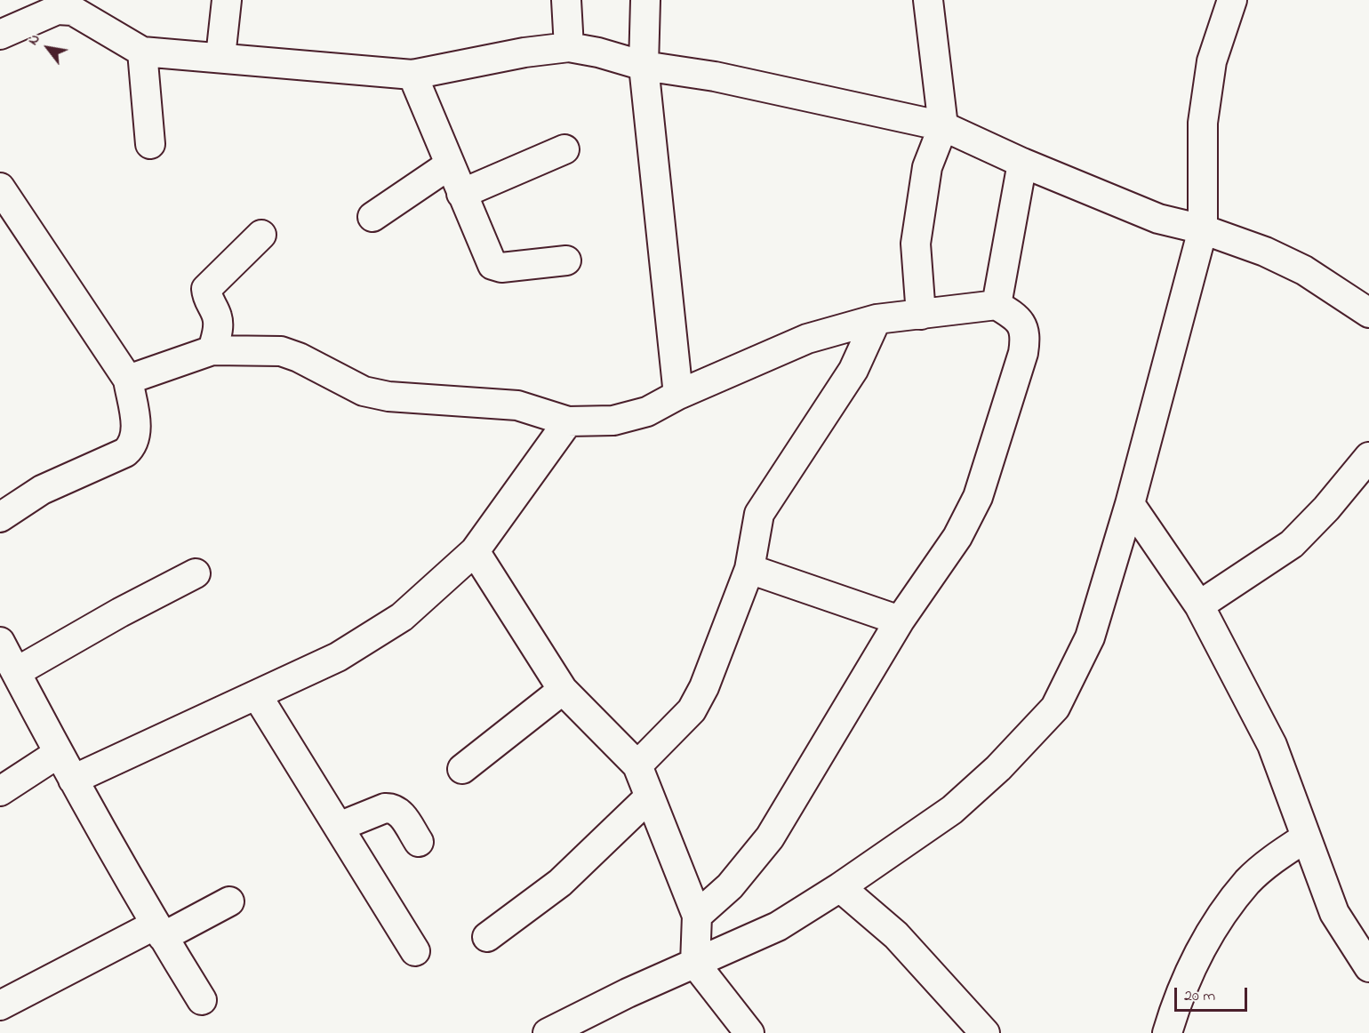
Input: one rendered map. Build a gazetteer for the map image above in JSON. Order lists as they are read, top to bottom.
{
  "scale_bar": "20 m",
  "north": "top left"
}
